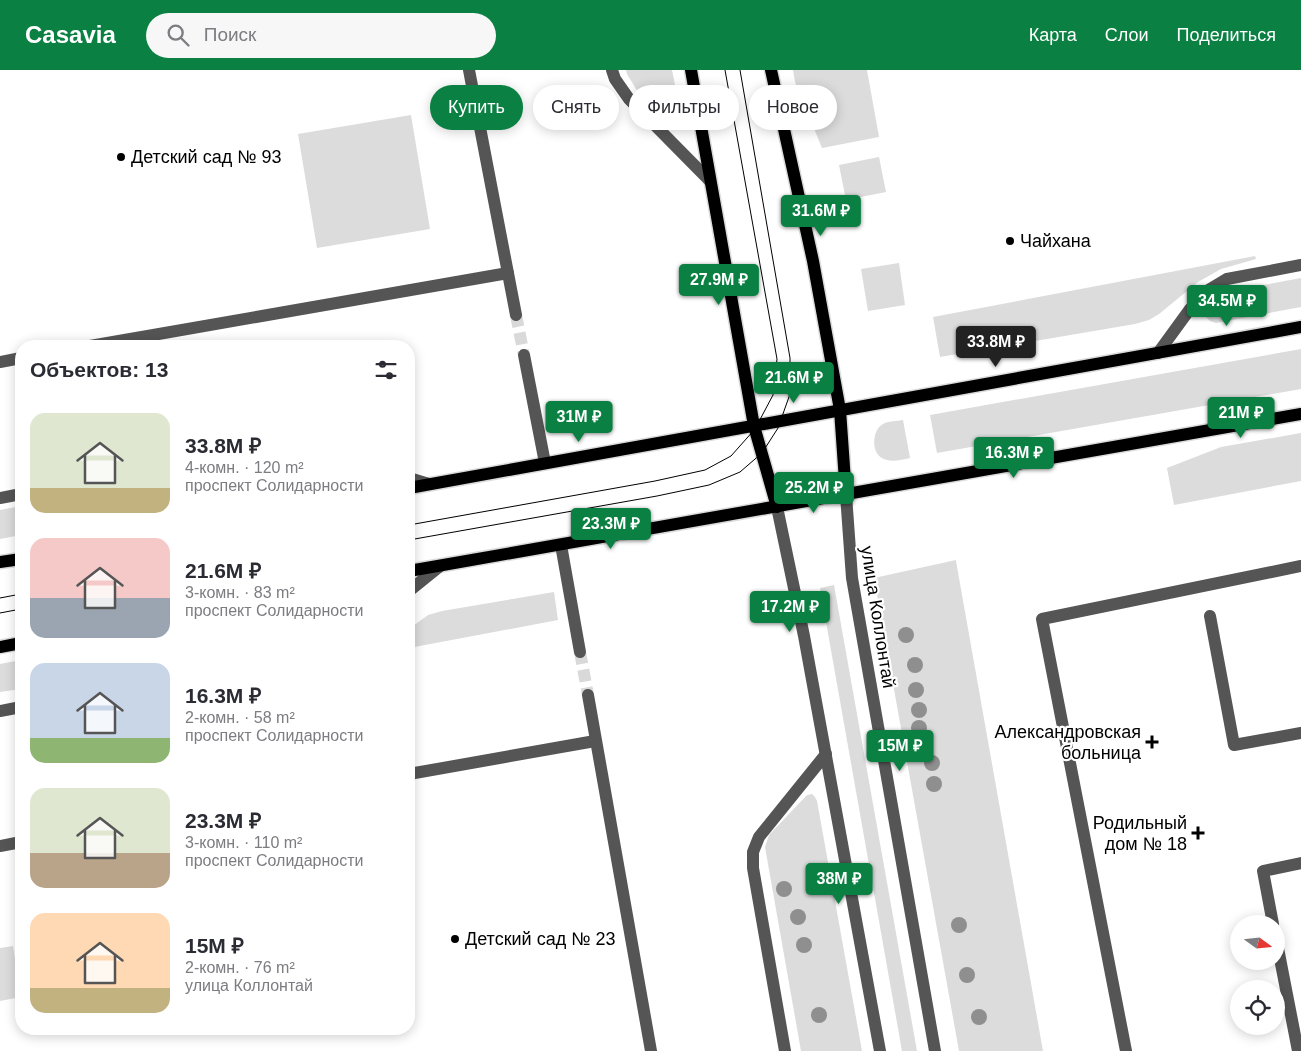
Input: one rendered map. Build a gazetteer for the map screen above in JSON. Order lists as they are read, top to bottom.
{
  "streets": {
    "main road": ["улица Коллонтай"]
  },
  "places": {
    "other": ["Детский сад № 93", "Чайхана", "Детский сад № 23"],
    "health": ["Александровская больница", "Родильный дом № 18"]
  },
  "north": "right",
  "page": {
    "header": "Casavia",
    "search": "Поиск",
    "nav": ["Карта", "Слои", "Поделиться"],
    "chip": [
      "Купить",
      "Снять",
      "Фильтры",
      "Новое"
    ],
    "price": [
      "31.6M ₽",
      "27.9M ₽",
      "34.5M ₽",
      "33.8M ₽",
      "21.6M ₽",
      "21M ₽",
      "31M ₽",
      "16.3M ₽",
      "25.2M ₽",
      "23.3M ₽",
      "17.2M ₽",
      "15M ₽",
      "38M ₽"
    ],
    "heading": "Объектов: 13",
    "list": [
      {
        "name": "33.8M ₽",
        "note": "4-комн. · 120 m² · проспект Солидарности"
      },
      {
        "name": "21.6M ₽",
        "note": "3-комн. · 83 m² · проспект Солидарности"
      },
      {
        "name": "16.3M ₽",
        "note": "2-комн. · 58 m² · проспект Солидарности"
      },
      {
        "name": "23.3M ₽",
        "note": "3-комн. · 110 m² · проспект Солидарности"
      },
      {
        "name": "15M ₽",
        "note": "2-комн. · 76 m² · улица Коллонтай"
      }
    ]
  }
}
